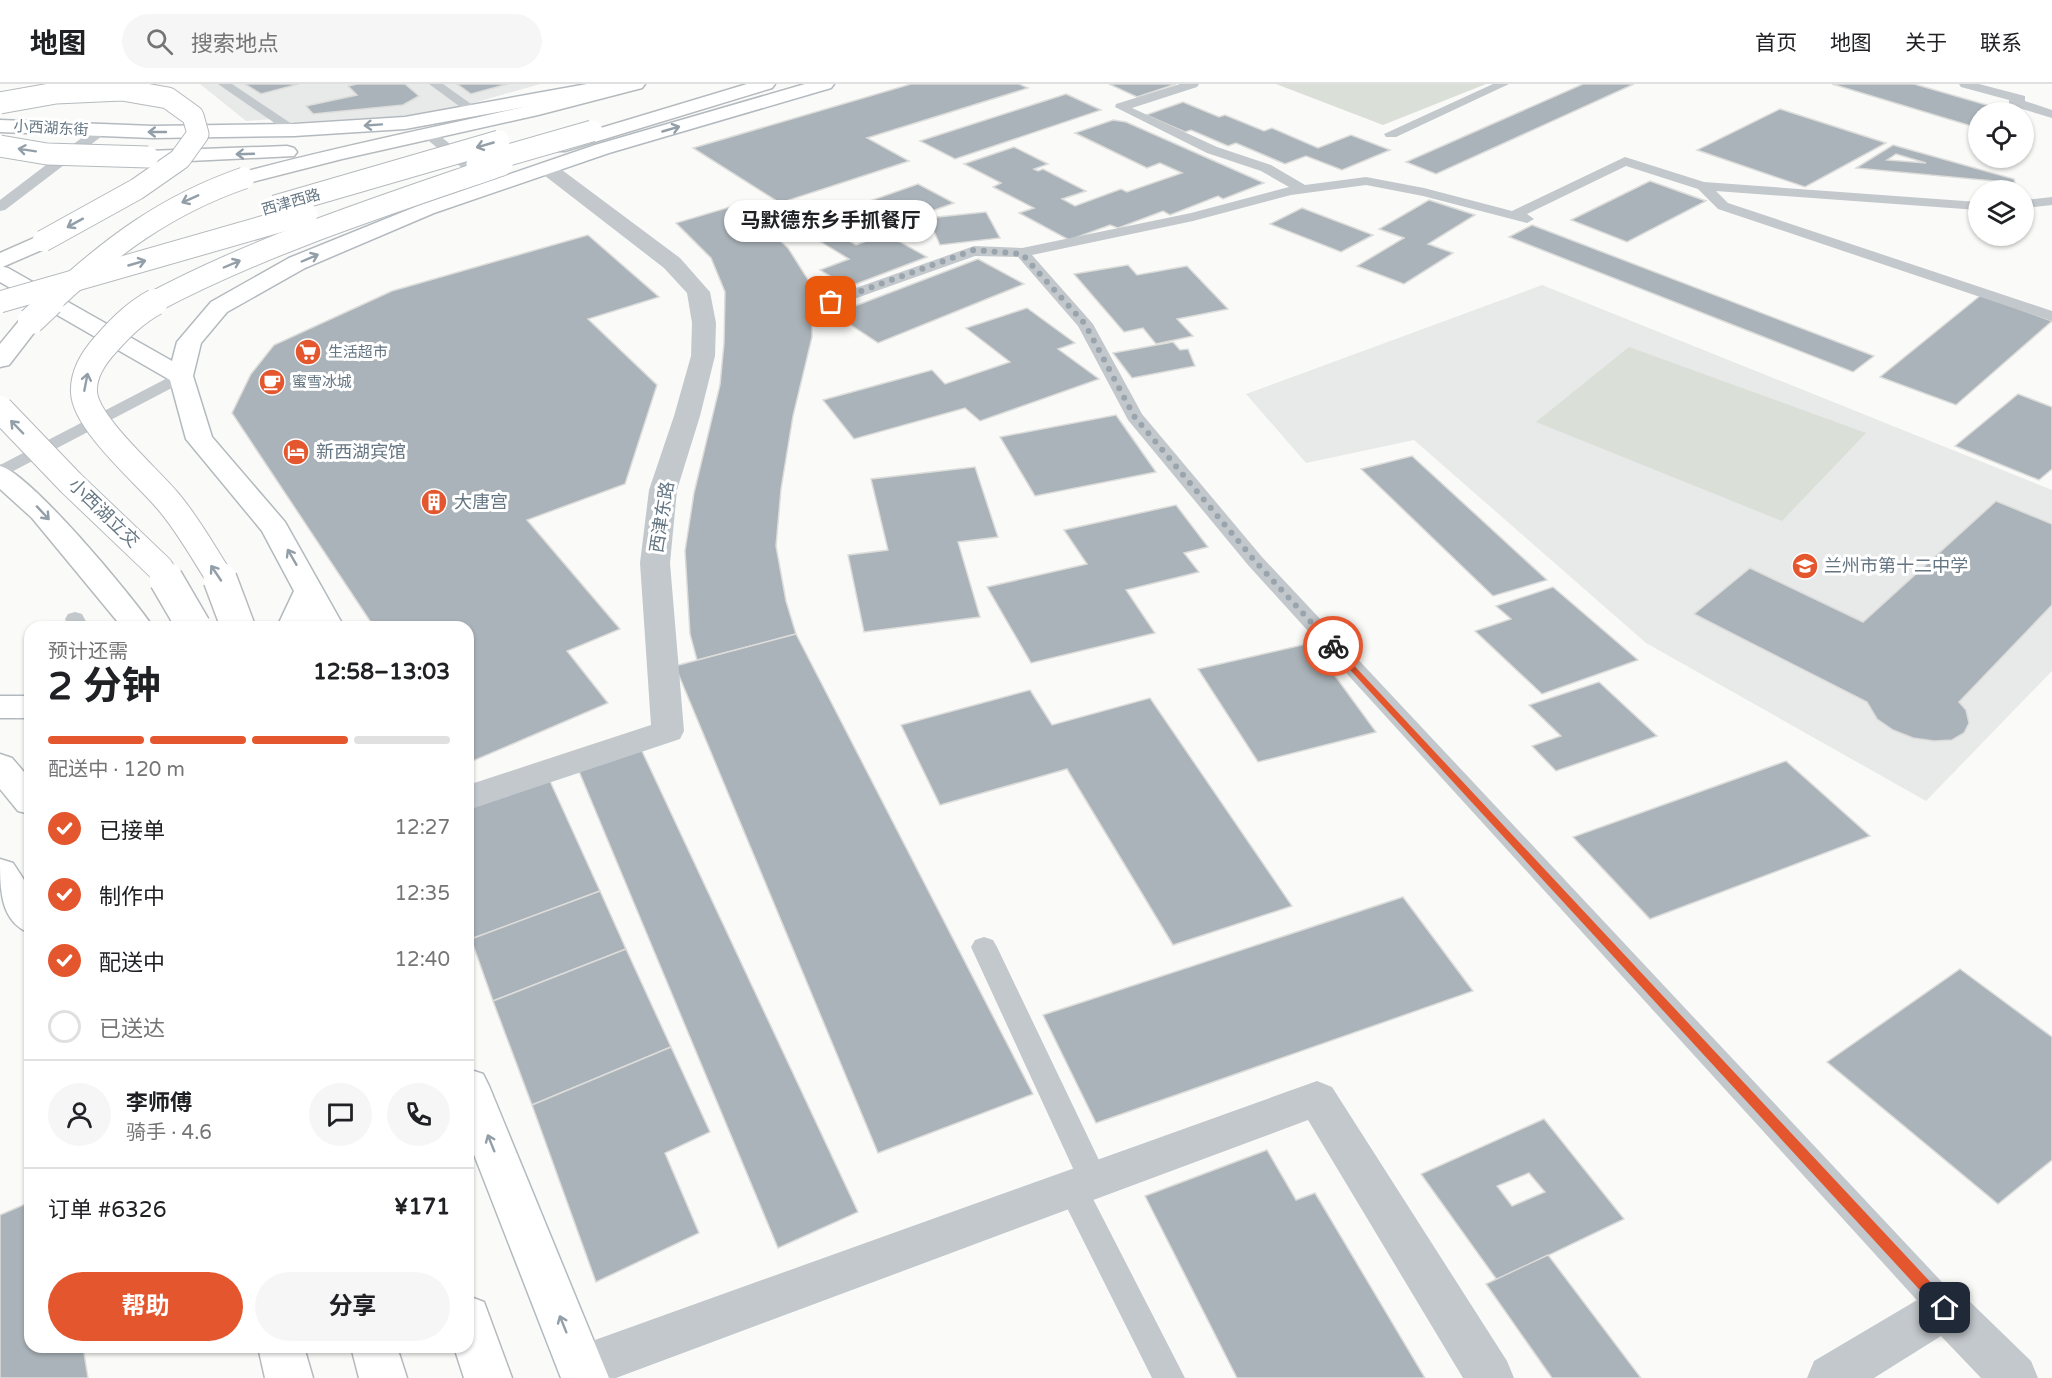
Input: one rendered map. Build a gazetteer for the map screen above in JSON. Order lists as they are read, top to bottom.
{
  "streets": {
    "main road": ["小西湖东街", "西津西路", "小西湖立交"],
    "street": ["西津东路"]
  },
  "places": {
    "other": ["马默德东乡手抓餐厅"],
    "supermarket": ["生活超市"],
    "cafe": ["蜜雪冰城"],
    "hotel": ["新西湖宾馆"],
    "building": ["大唐宫"],
    "school or university": ["兰州市第十二中学"]
  },
  "page": {
    "header": "地图",
    "search": "搜索地点",
    "nav": [
      "首页",
      "地图",
      "关于",
      "联系"
    ],
    "bubble": "马默德东乡手抓餐厅",
    "heading": ["2 分钟", "预计还需", "12:58–13:03"],
    "panel": [
      "李师傅",
      "骑手 · 4.6",
      "订单 #6326",
      "¥171"
    ],
    "bar": "配送中 · 120 m",
    "list": [
      ["已接单", "12:27"],
      ["制作中", "12:35"],
      ["配送中", "12:40"],
      "已送达"
    ],
    "buttons": ["帮助", "分享"]
  }
}
